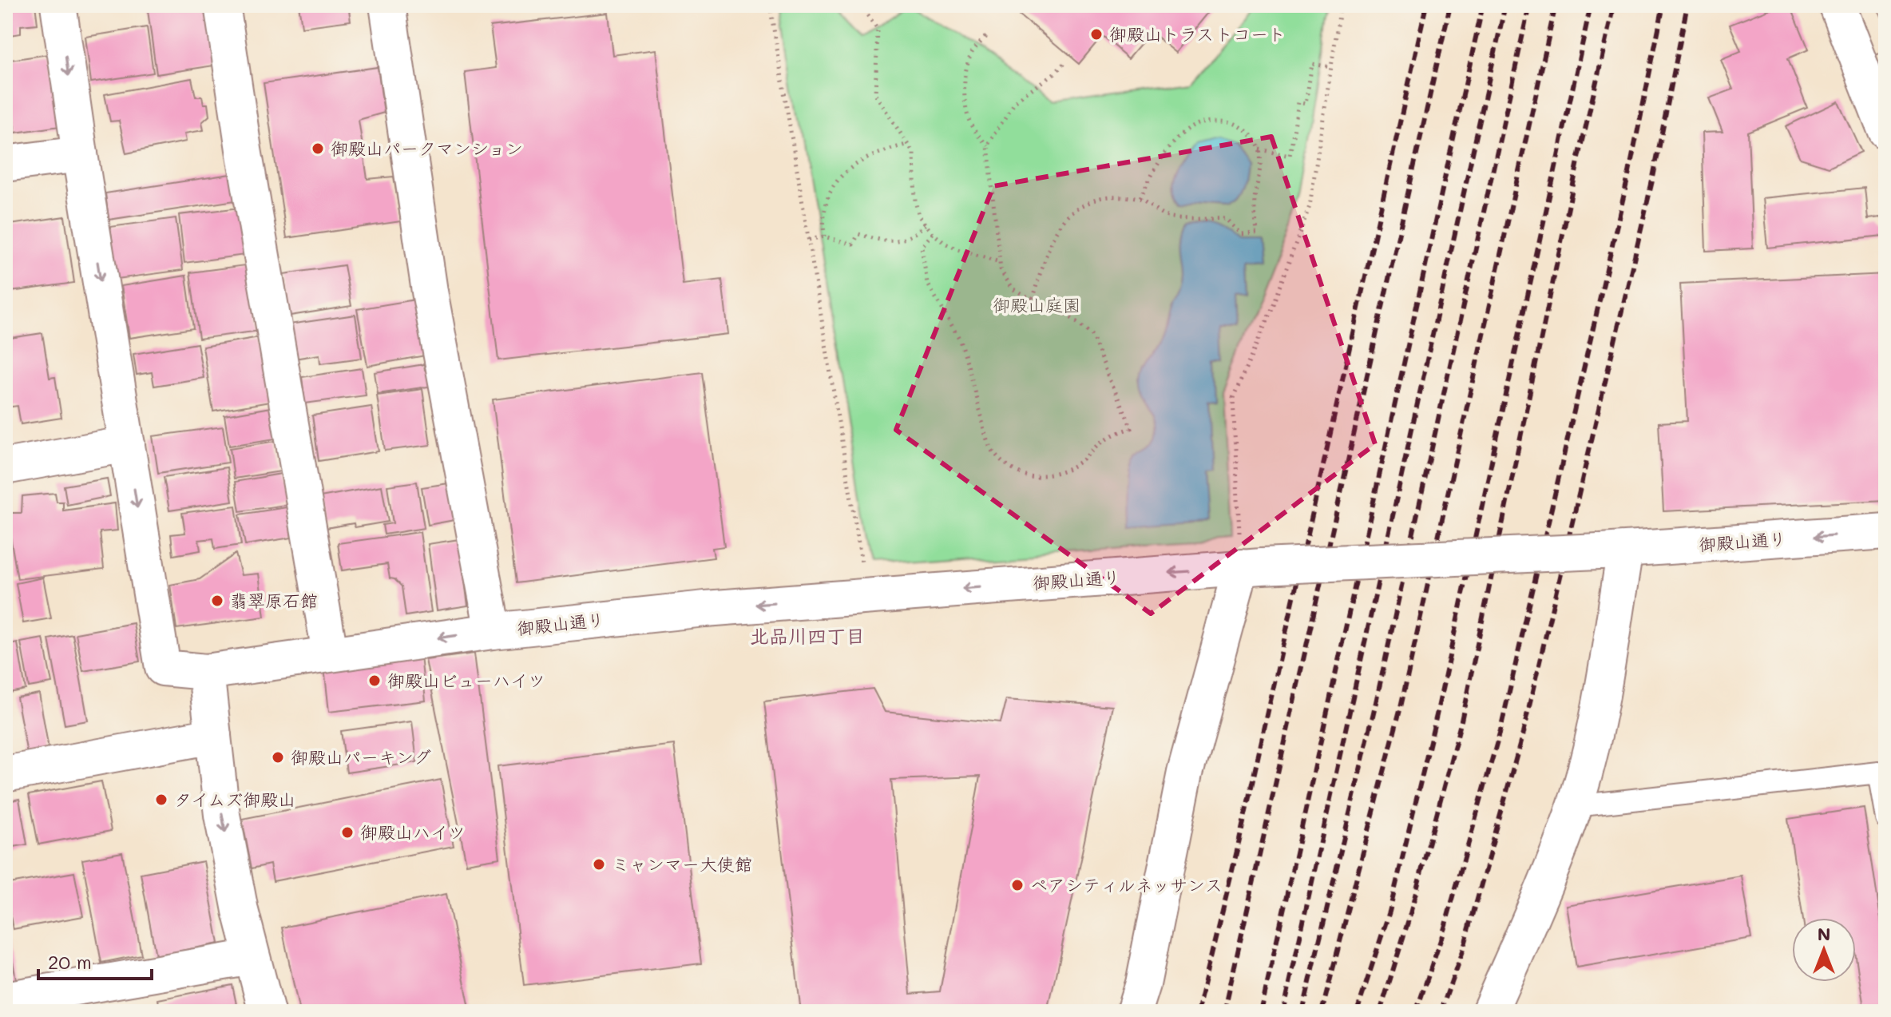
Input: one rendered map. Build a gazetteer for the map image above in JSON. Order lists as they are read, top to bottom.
{
  "streets": {
    "street": ["御殿山通り"]
  },
  "districts": ["北品川四丁目"],
  "parks": ["御殿山庭園"],
  "places": [
    "御殿山トラストコート",
    "御殿山パークマンション",
    "翡翠原石館",
    "御殿山ビューハイツ",
    "御殿山パーキング",
    "タイムズ御殿山",
    "御殿山ハイツ",
    "ミャンマー大使館",
    "ペアシティルネッサンス"
  ],
  "scale_bar": "20 m",
  "north": "top"
}
